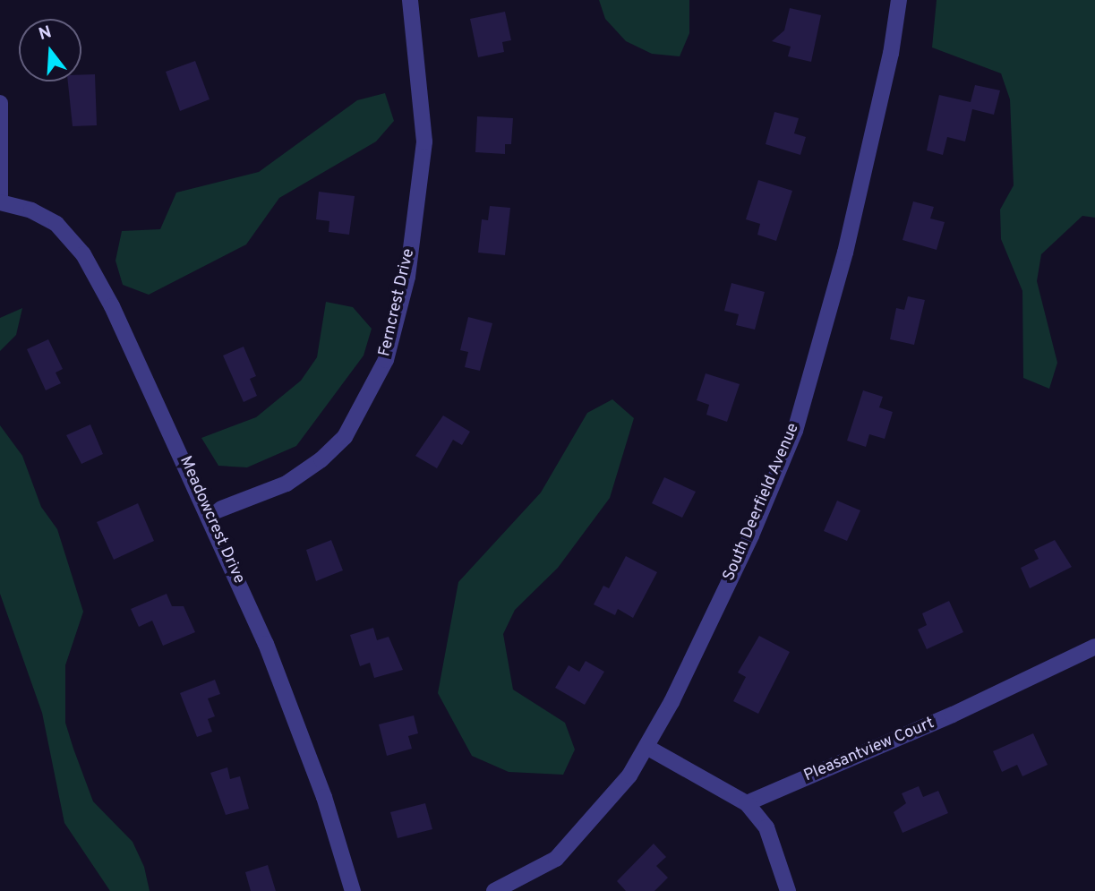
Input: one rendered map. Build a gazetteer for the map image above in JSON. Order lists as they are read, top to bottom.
{
  "streets": {
    "street": [
      "Ferncrest Drive",
      "South Deerfield Avenue",
      "Meadowcrest Drive",
      "Pleasantview Court"
    ]
  },
  "crossings": [
    ["Ferncrest Drive", "Meadowcrest Drive"]
  ],
  "north": "top"
}
